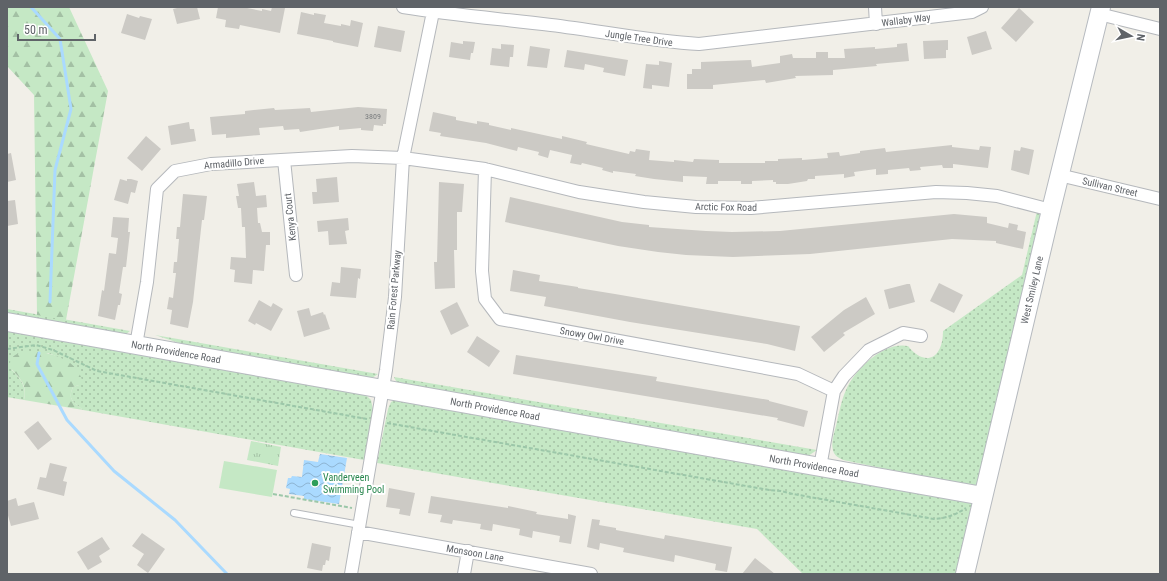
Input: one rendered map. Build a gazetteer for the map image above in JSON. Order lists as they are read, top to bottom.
{
  "streets": {
    "street": [
      "Wallaby Way",
      "Jungle Tree Drive",
      "Armadillo Drive",
      "Sullivan Street",
      "Arctic Fox Road",
      "Kenya Court",
      "Rain Forest Parkway",
      "West Smiley Lane",
      "Snowy Owl Drive",
      "North Providence Road",
      "Monsoon Lane"
    ]
  },
  "crossings": [
    ["Wallaby Way", "Jungle Tree Drive"],
    ["Jungle Tree Drive", "Rain Forest Parkway"],
    ["Armadillo Drive", "Arctic Fox Road"],
    ["Armadillo Drive", "Kenya Court"],
    ["Armadillo Drive", "Rain Forest Parkway"],
    ["Armadillo Drive", "North Providence Road"],
    ["Sullivan Street", "West Smiley Lane"],
    ["Arctic Fox Road", "Rain Forest Parkway"],
    ["Arctic Fox Road", "West Smiley Lane"],
    ["Arctic Fox Road", "Snowy Owl Drive"],
    ["Rain Forest Parkway", "North Providence Road"],
    ["Rain Forest Parkway", "Monsoon Lane"],
    ["West Smiley Lane", "North Providence Road"]
  ],
  "places": ["Vanderveen Swimming Pool"],
  "house_numbers": ["3809"],
  "scale_bar": "50 m",
  "north": "right"
}
